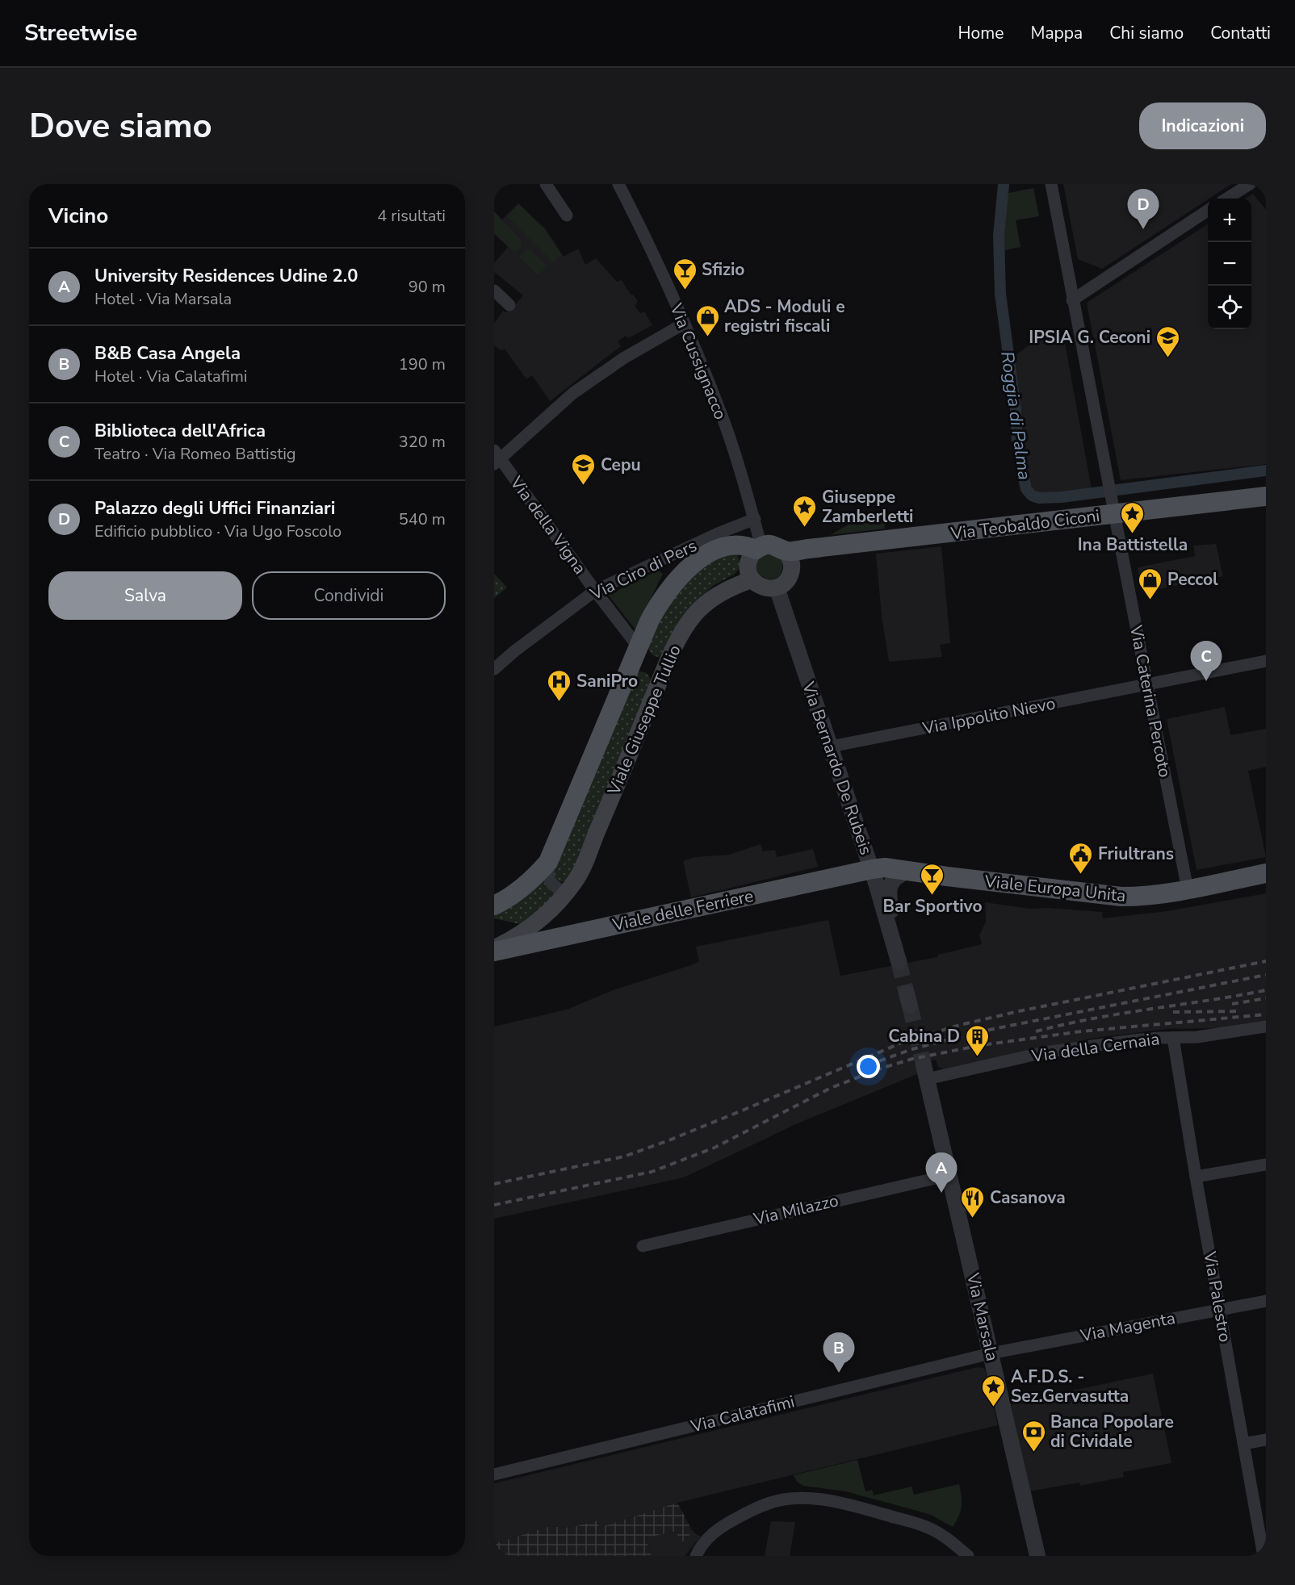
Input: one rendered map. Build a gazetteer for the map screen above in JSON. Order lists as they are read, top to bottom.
{
  "streets": {
    "main road": [
      "Via Teobaldo Ciconi",
      "Viale Giuseppe Tullio",
      "Viale Europa Unita",
      "Viale delle Ferriere"
    ],
    "street": [
      "Via Cussignacco",
      "Via della Vigna",
      "Via Ciro di Pers",
      "Via Caterina Percoto",
      "Via Ippolito Nievo",
      "Via Bernardo De Rubeis",
      "Via della Cernaia",
      "Via Milazzo",
      "Via Palestro",
      "Via Marsala",
      "Via Magenta",
      "Via Calatafimi"
    ]
  },
  "crossings": [
    ["Via Cussignacco", "Via Teobaldo Ciconi"],
    ["Via Cussignacco", "Via Ciro di Pers"],
    ["Via Cussignacco", "Viale Giuseppe Tullio"],
    ["Via Cussignacco", "Via Bernardo De Rubeis"],
    ["Via Teobaldo Ciconi", "Via Caterina Percoto"],
    ["Via Teobaldo Ciconi", "Viale Giuseppe Tullio"],
    ["Via Teobaldo Ciconi", "Via Bernardo De Rubeis"],
    ["Via della Vigna", "Via Ciro di Pers"],
    ["Via della Vigna", "Viale Giuseppe Tullio"],
    ["Via Caterina Percoto", "Via Ippolito Nievo"],
    ["Via Caterina Percoto", "Viale Europa Unita"],
    ["Via Ippolito Nievo", "Via Bernardo De Rubeis"],
    ["Viale Giuseppe Tullio", "Via Bernardo De Rubeis"],
    ["Via Bernardo De Rubeis", "Viale Europa Unita"],
    ["Via Bernardo De Rubeis", "Viale delle Ferriere"],
    ["Viale Europa Unita", "Viale delle Ferriere"],
    ["Via della Cernaia", "Via Palestro"],
    ["Via della Cernaia", "Via Marsala"],
    ["Via Milazzo", "Via Marsala"],
    ["Via Palestro", "Via Magenta"],
    ["Via Marsala", "Via Magenta"],
    ["Via Marsala", "Via Calatafimi"],
    ["Via Magenta", "Via Calatafimi"]
  ],
  "water": ["Roggia di Palma"],
  "places": {
    "bar": ["Sfizio", "Bar Sportivo"],
    "shop": ["ADS - Moduli e registri fiscali", "Peccol"],
    "school or university": ["IPSIA G. Ceconi", "Cepu"],
    "place": ["Giuseppe Zamberletti", "Ina Battistella", "A.F.D.S. - Sez.Gervasutta"],
    "hospital": ["SaniPro"],
    "public building": ["Friultrans"],
    "building": ["Cabina D"],
    "restaurant": ["Casanova"],
    "bank": ["Banca Popolare di Cividale"]
  },
  "page": {
    "header": "Streetwise",
    "nav": [
      "Home",
      "Mappa",
      "Chi siamo",
      "Contatti"
    ],
    "buttons": [
      "Indicazioni",
      ["Salva", "Condividi"]
    ],
    "title": "Dove siamo",
    "heading": ["Vicino", "4 risultati"],
    "pins": [
      "D",
      "C",
      "A",
      "B"
    ],
    "map_buttons": ["+", "−"],
    "list": [
      {
        "mark": "A",
        "name": "University Residences Udine 2.0",
        "note": "Hotel · Via Marsala",
        "value": "90 m"
      },
      {
        "mark": "B",
        "name": "B&B Casa Angela",
        "note": "Hotel · Via Calatafimi",
        "value": "190 m"
      },
      {
        "mark": "C",
        "name": "Biblioteca dell'Africa",
        "note": "Teatro · Via Romeo Battistig",
        "value": "320 m"
      },
      {
        "mark": "D",
        "name": "Palazzo degli Uffici Finanziari",
        "note": "Edificio pubblico · Via Ugo Foscolo",
        "value": "540 m"
      }
    ]
  }
}
